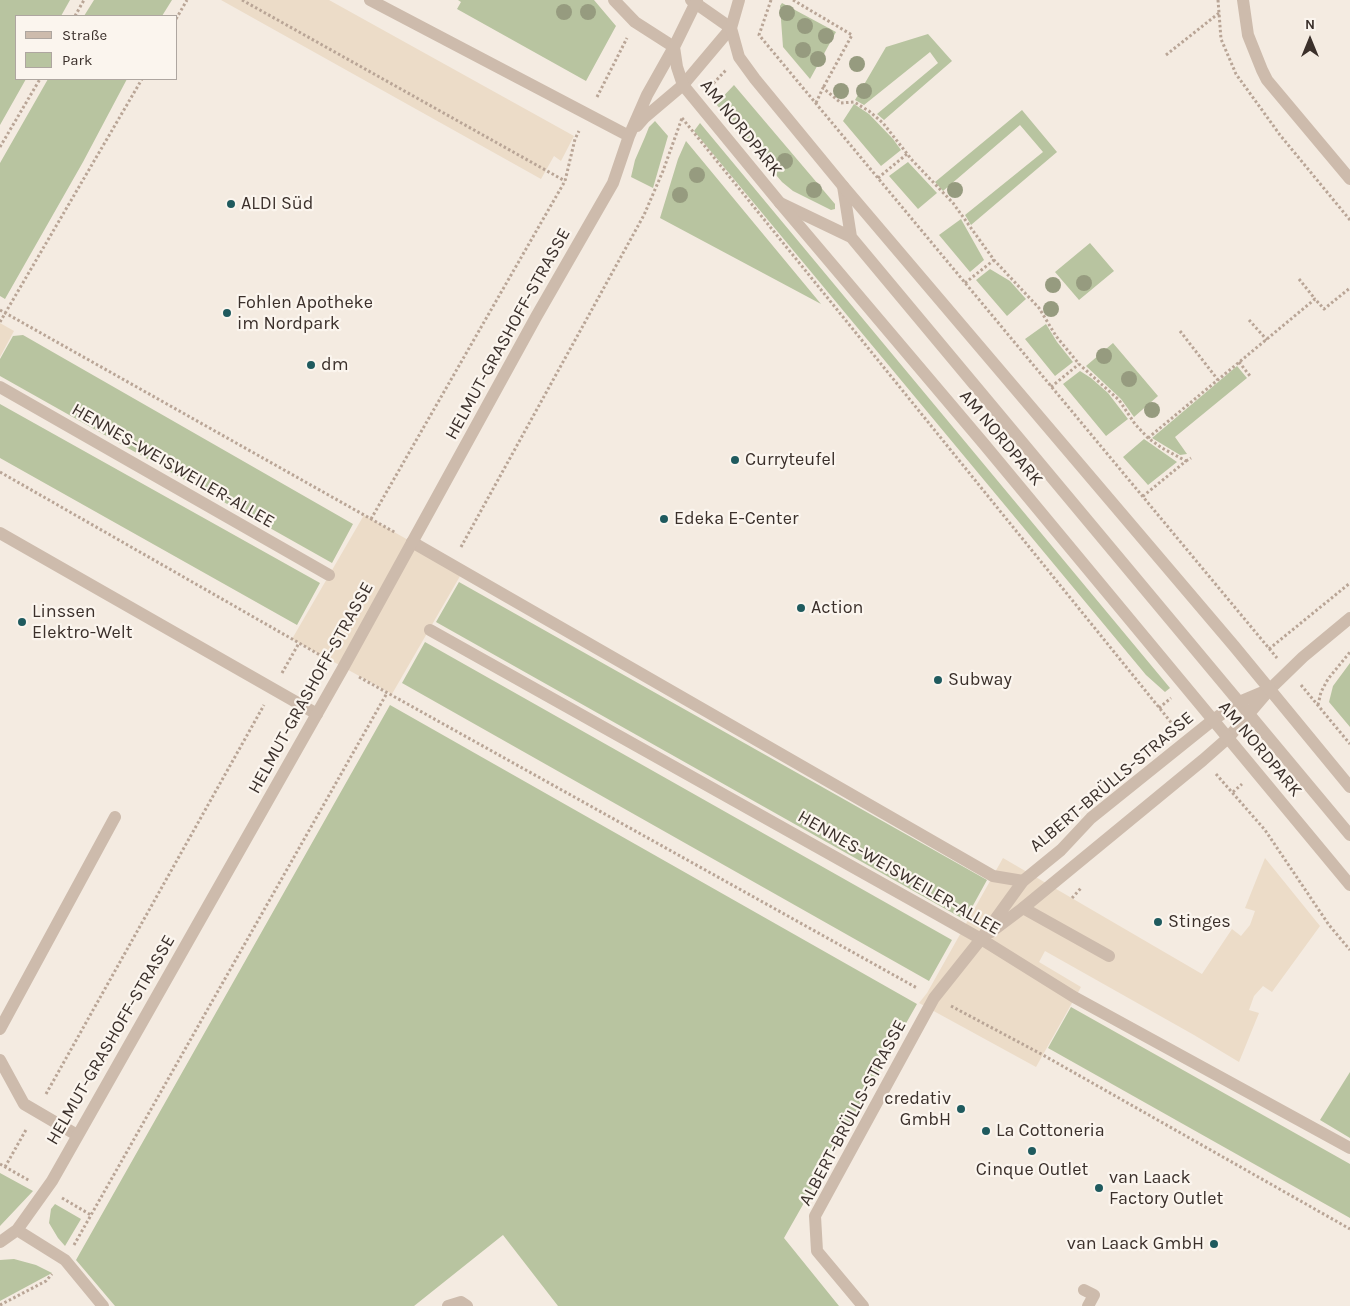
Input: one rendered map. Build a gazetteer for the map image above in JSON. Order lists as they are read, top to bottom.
{
  "streets": {
    "street": [
      "AM NORDPARK",
      "HELMUT-GRASHOFF-STRASSE",
      "HENNES-WEISWEILER-ALLEE",
      "ALBERT-BRÜLLS-STRASSE"
    ]
  },
  "crossings": [
    ["AM NORDPARK", "HELMUT-GRASHOFF-STRASSE"],
    ["AM NORDPARK", "ALBERT-BRÜLLS-STRASSE"],
    ["HENNES-WEISWEILER-ALLEE", "ALBERT-BRÜLLS-STRASSE"]
  ],
  "places": [
    "ALDI Süd",
    "Fohlen Apotheke im Nordpark",
    "dm",
    "Curryteufel",
    "Edeka E-Center",
    "Action",
    "Linssen Elektro-Welt",
    "Subway",
    "Stinges",
    "credativ GmbH",
    "La Cottoneria",
    "Cinque Outlet",
    "van Laack Factory Outlet",
    "van Laack GmbH"
  ],
  "legend": ["Straße", "Park"],
  "north": "top"
}
